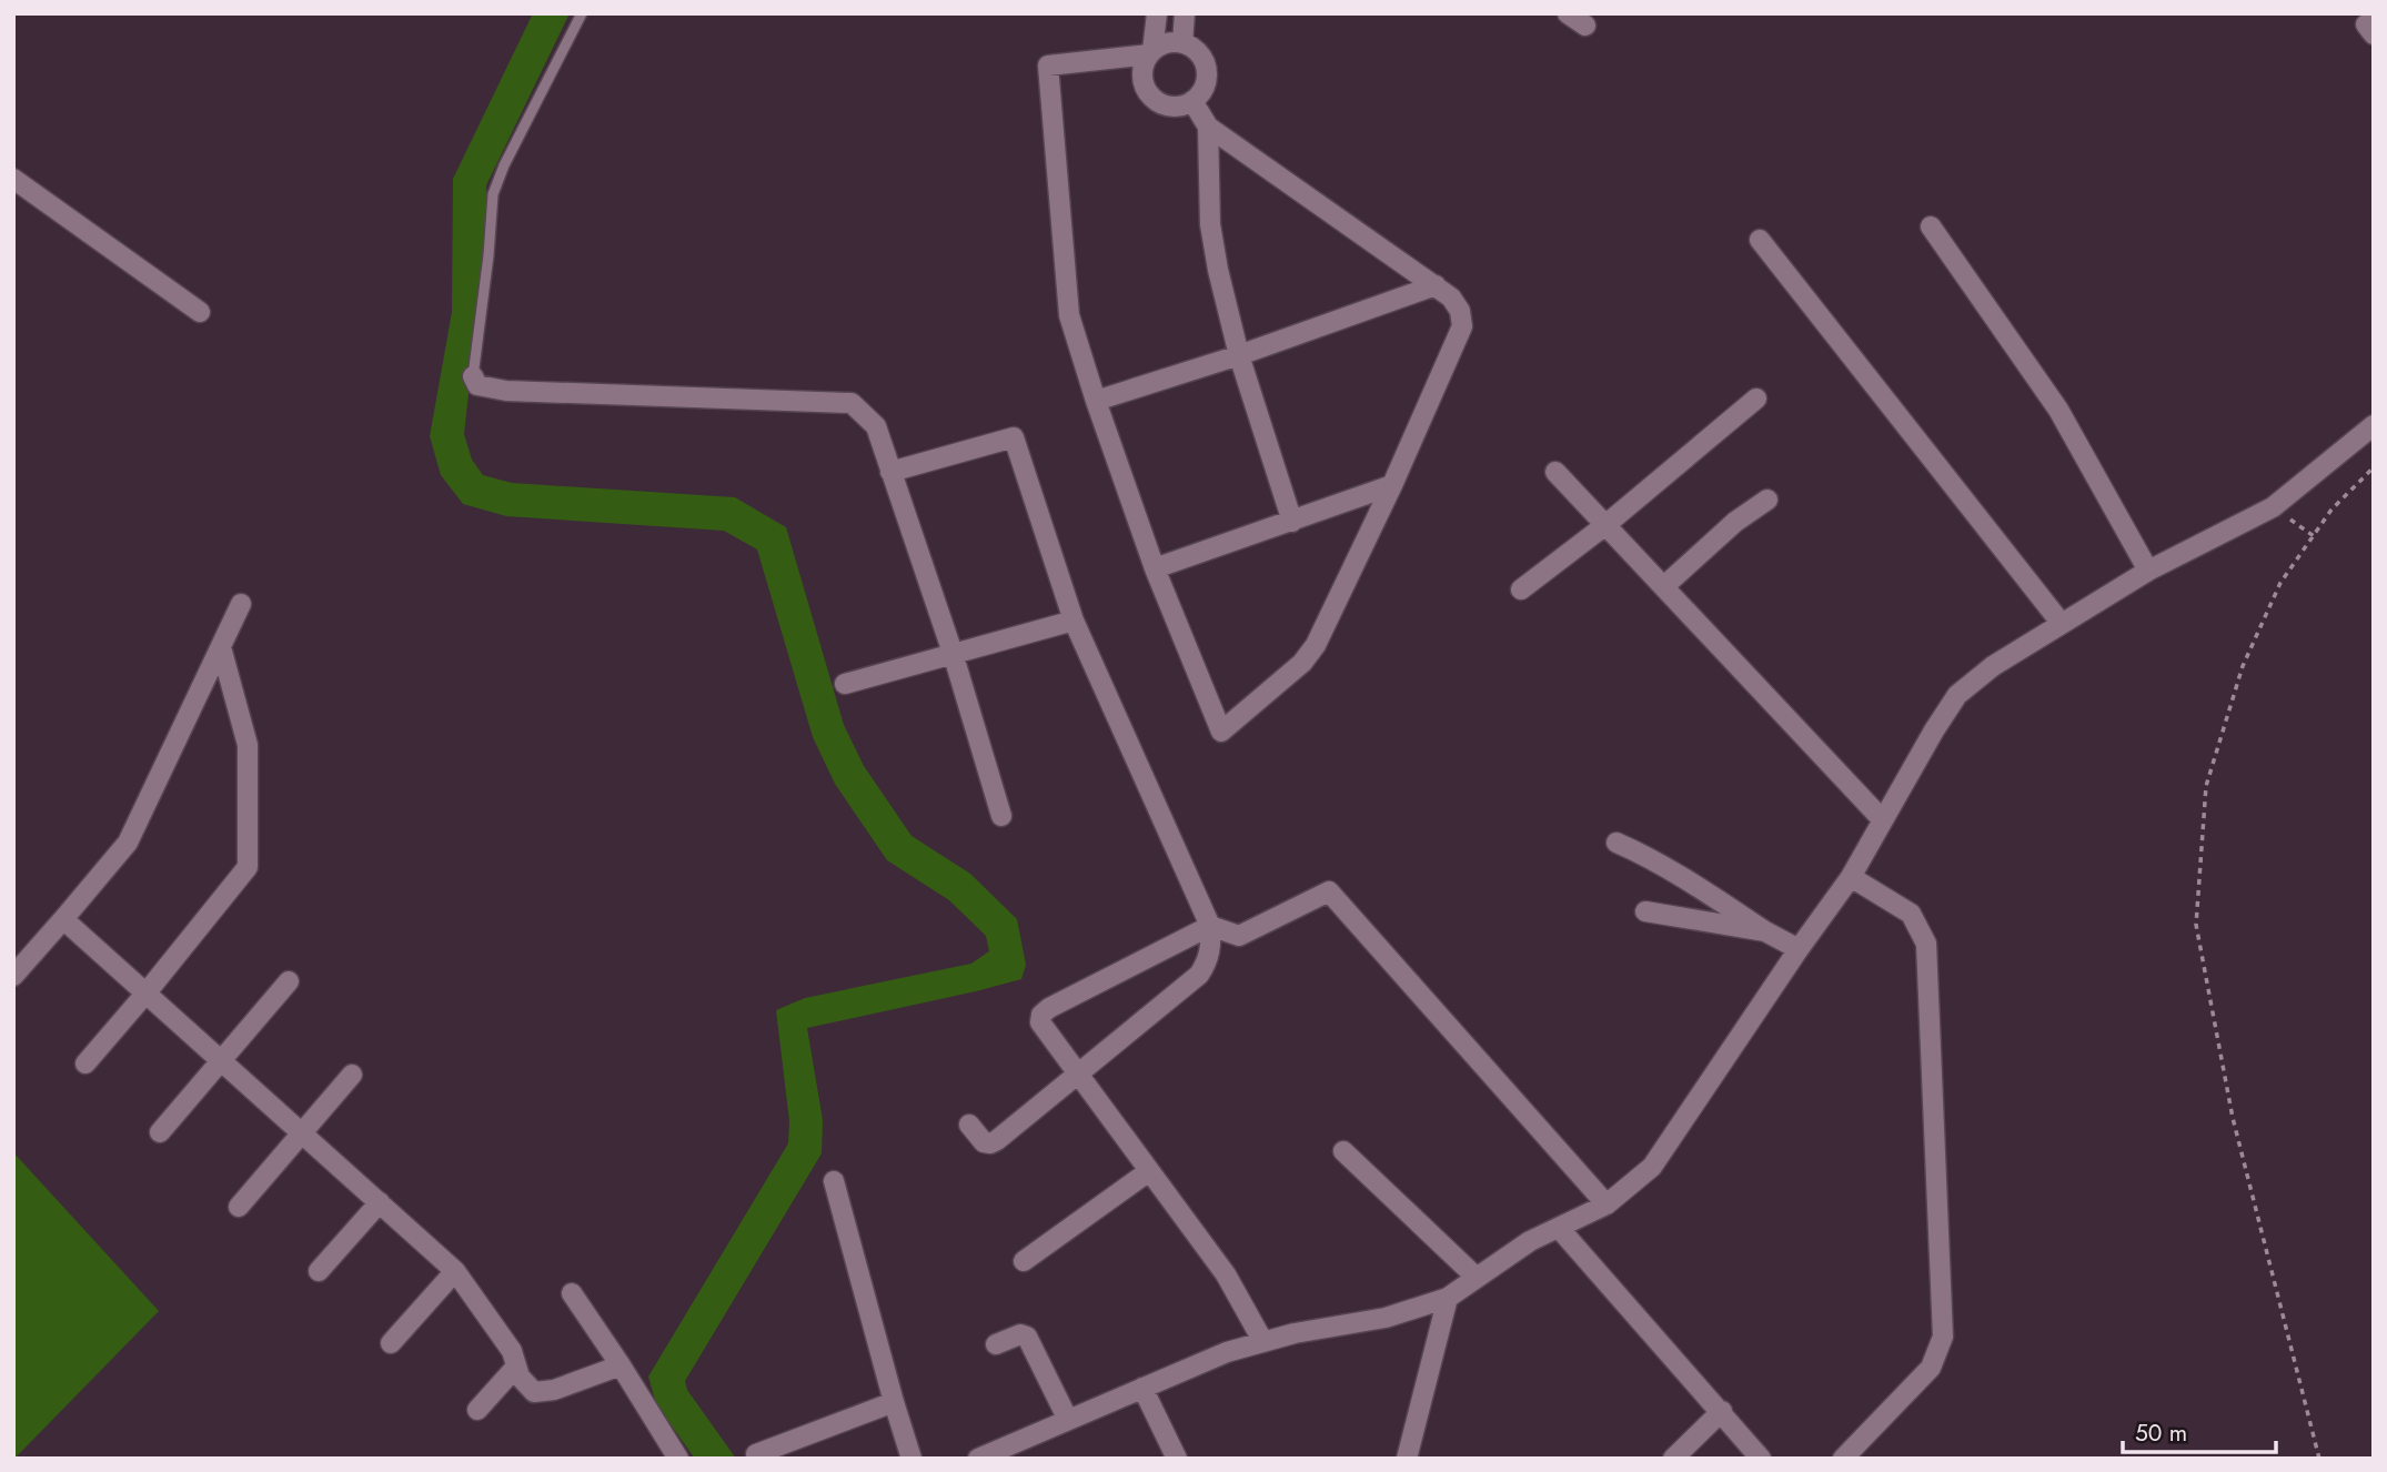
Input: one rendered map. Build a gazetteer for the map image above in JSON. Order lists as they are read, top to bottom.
{
  "scale_bar": "50 m"
}
